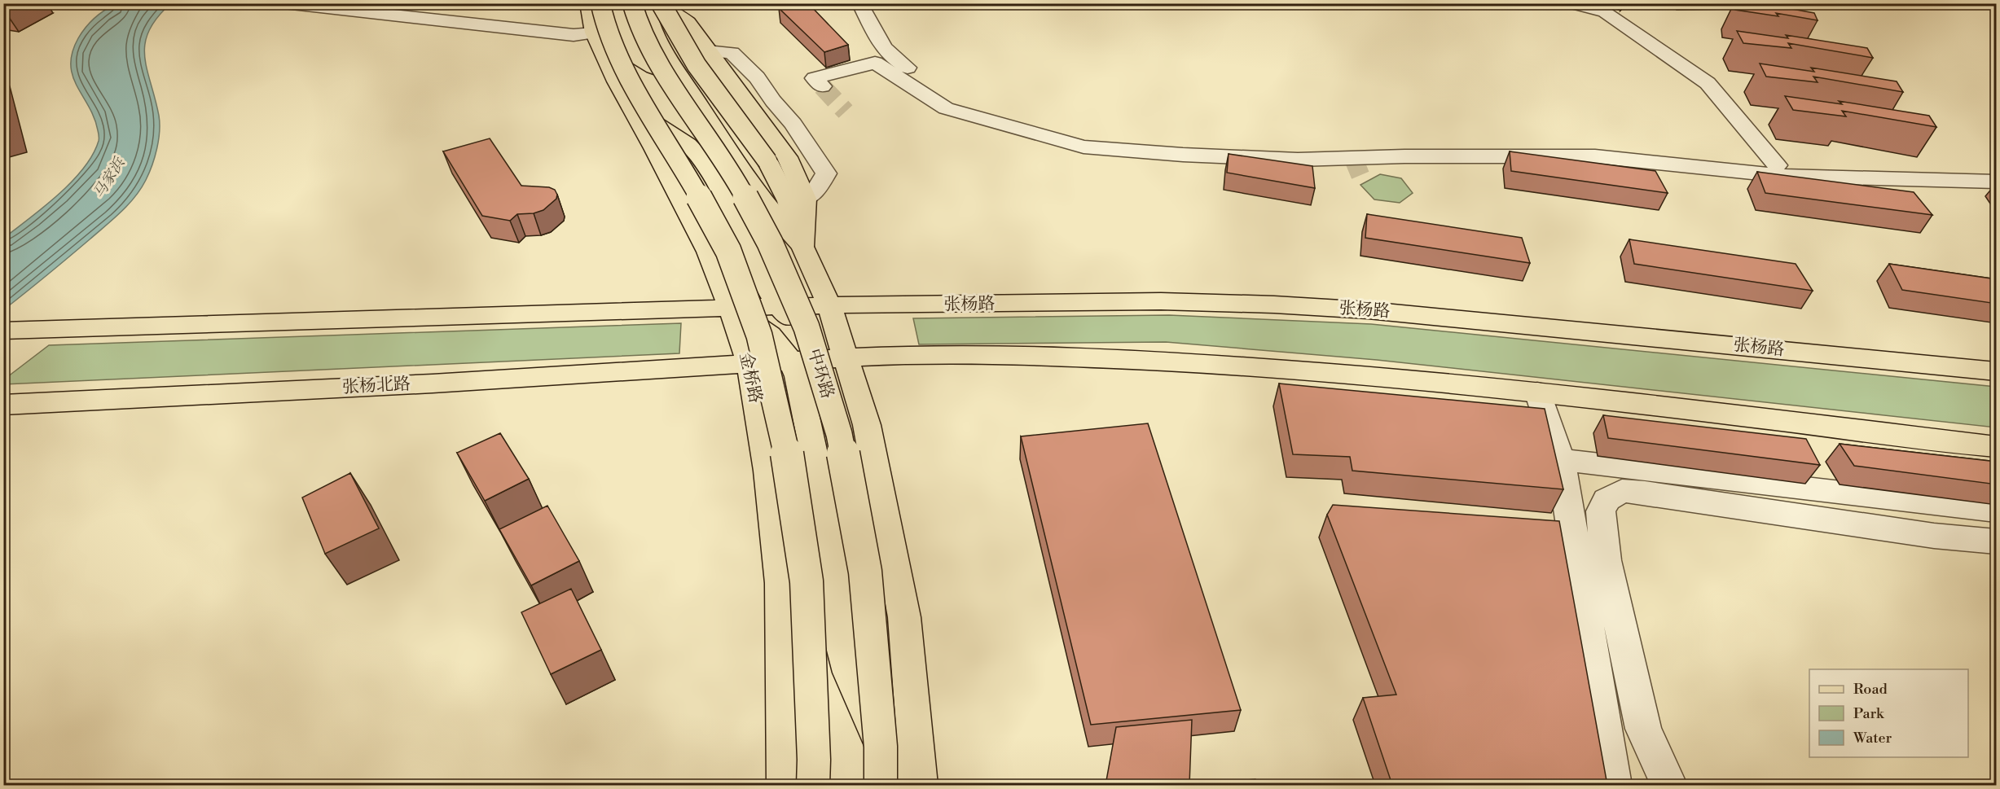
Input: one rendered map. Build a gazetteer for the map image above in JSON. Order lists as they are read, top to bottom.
{
  "streets": {
    "main road": [
      "张杨路",
      "中环路",
      "金桥路",
      "张杨北路"
    ]
  },
  "crossings": [
    ["张杨路", "金桥路"],
    ["金桥路", "张杨北路"]
  ],
  "water": ["马家浜"],
  "legend": ["Road", "Park", "Water"]
}
